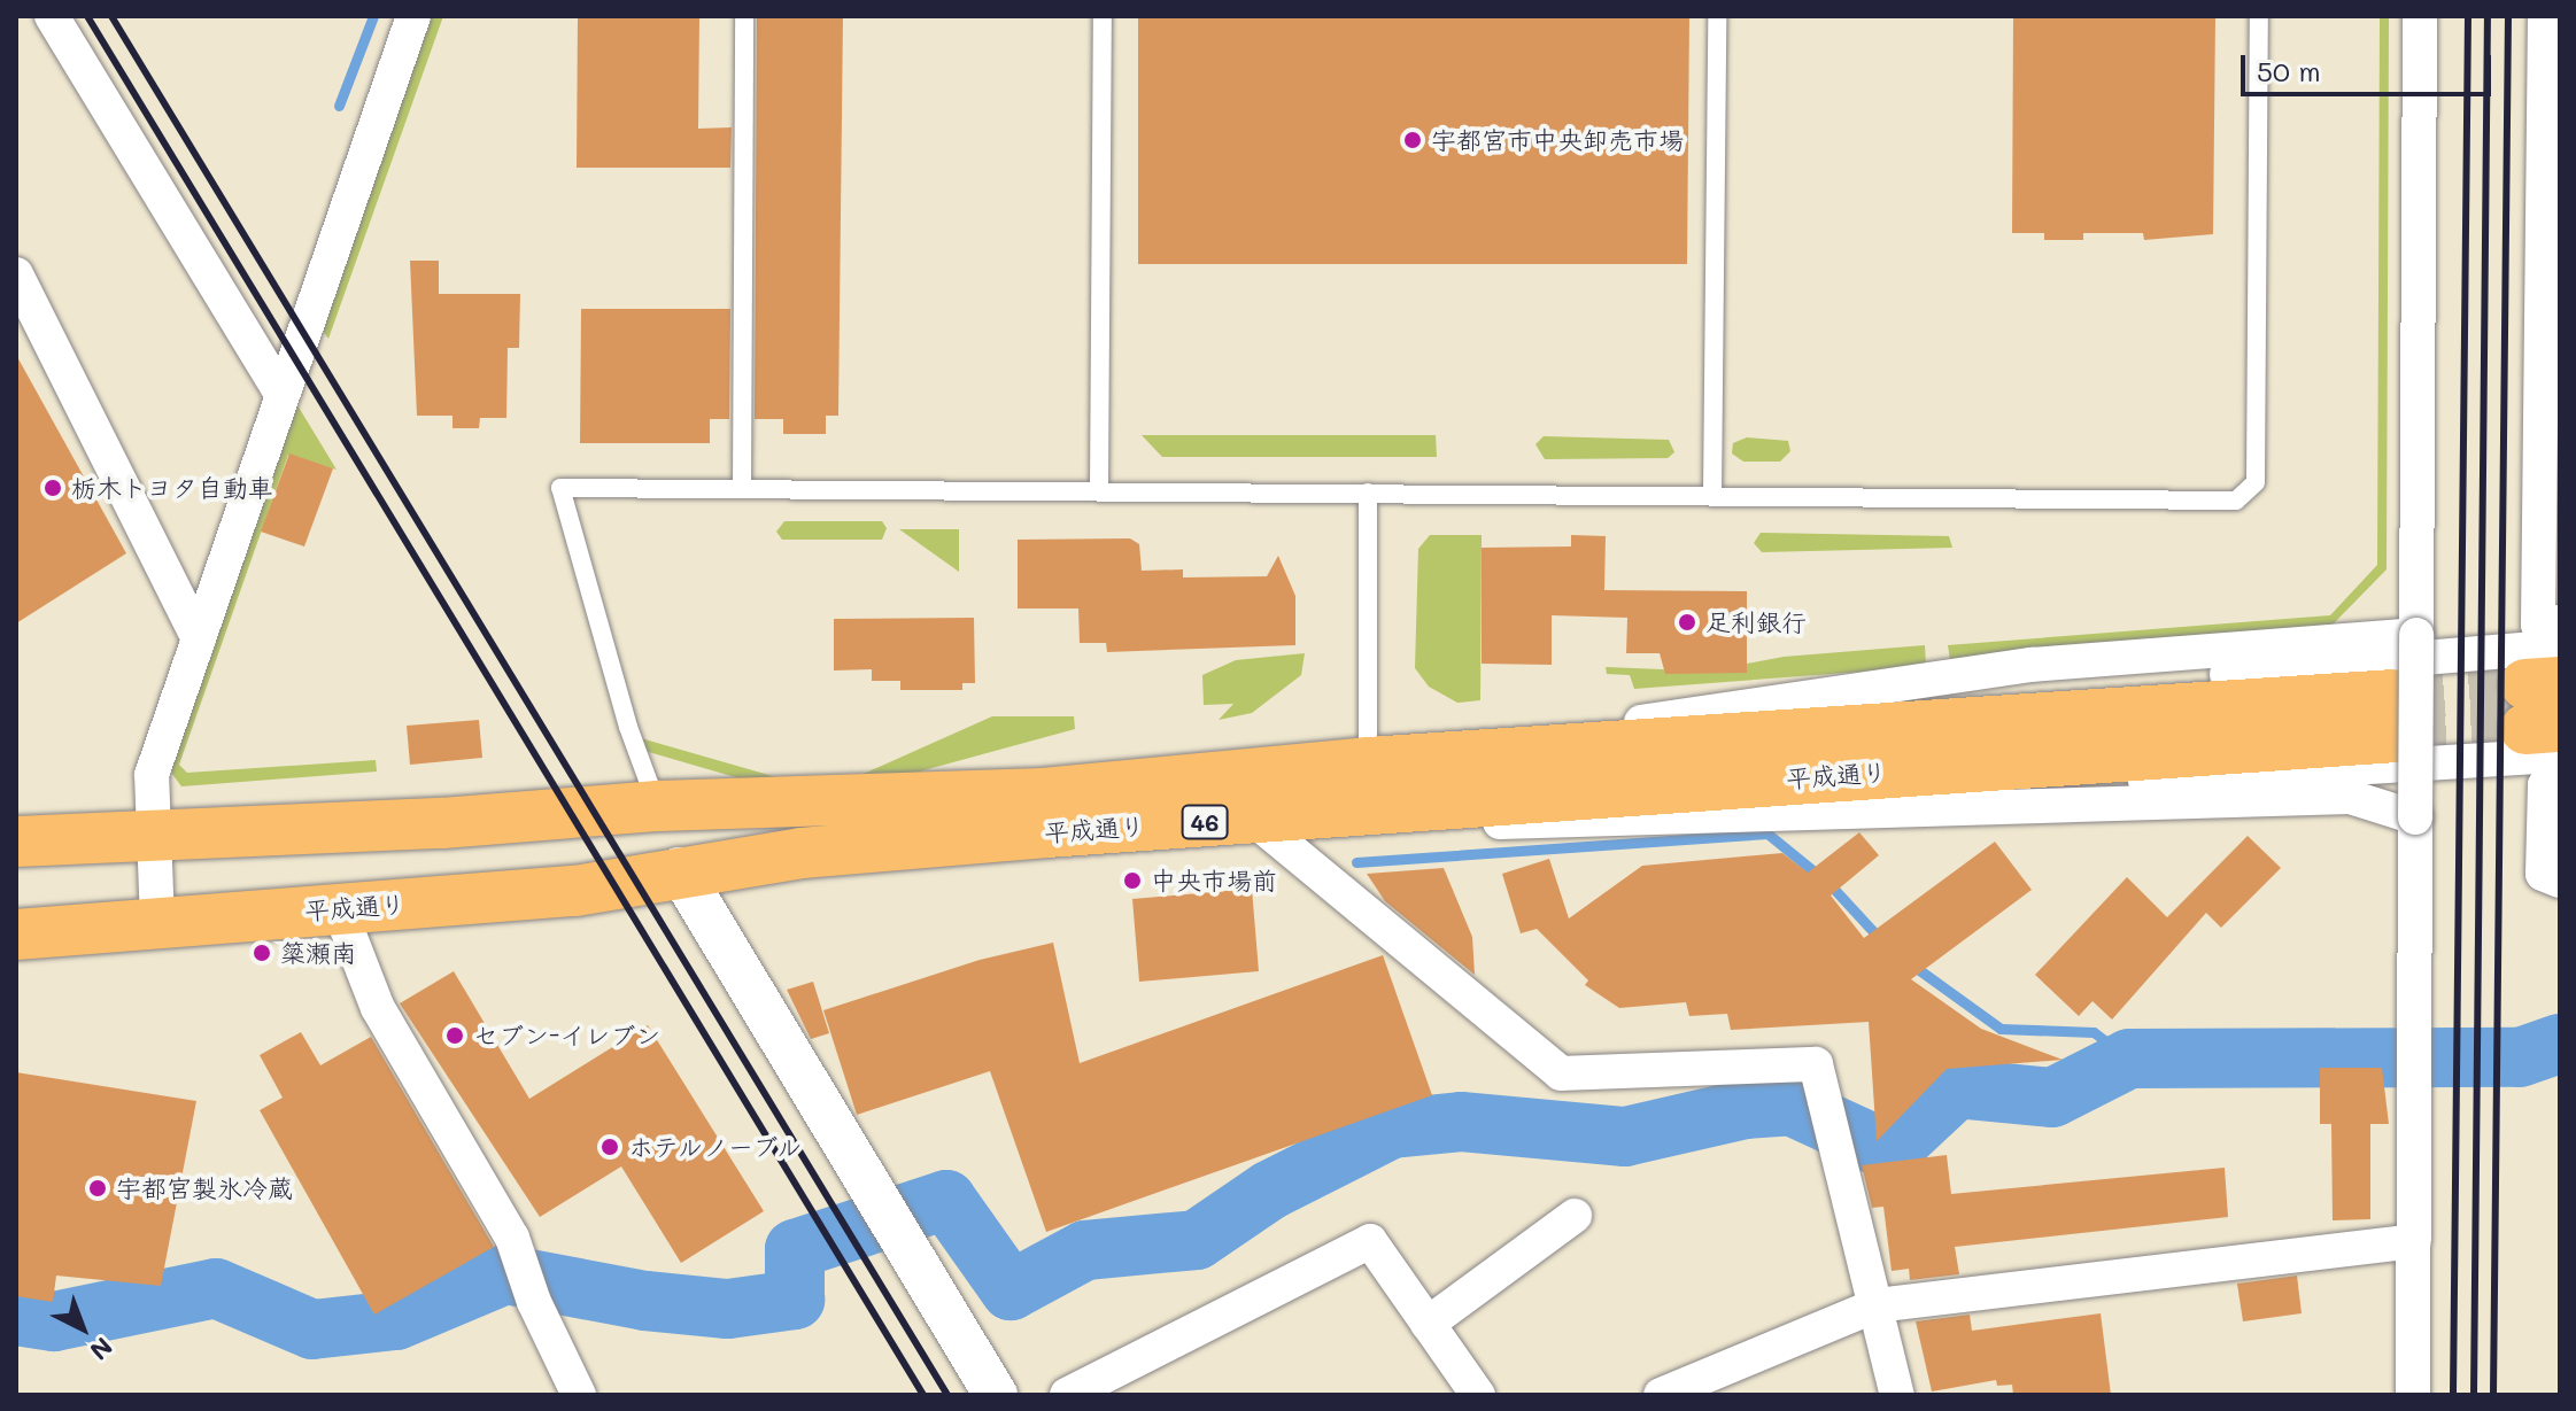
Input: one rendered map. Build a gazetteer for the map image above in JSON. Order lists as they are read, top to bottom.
{
  "streets": {
    "main road": ["平成通り", "46"]
  },
  "places": [
    "宇都宮市中央卸売市場",
    "栃木トヨタ自動車",
    "足利銀行",
    "中央市場前",
    "簗瀬南",
    "セブン-イレブン",
    "ホテルノーブル",
    "宇都宮製氷冷蔵"
  ],
  "scale_bar": "50 m",
  "north": "bottom right"
}
